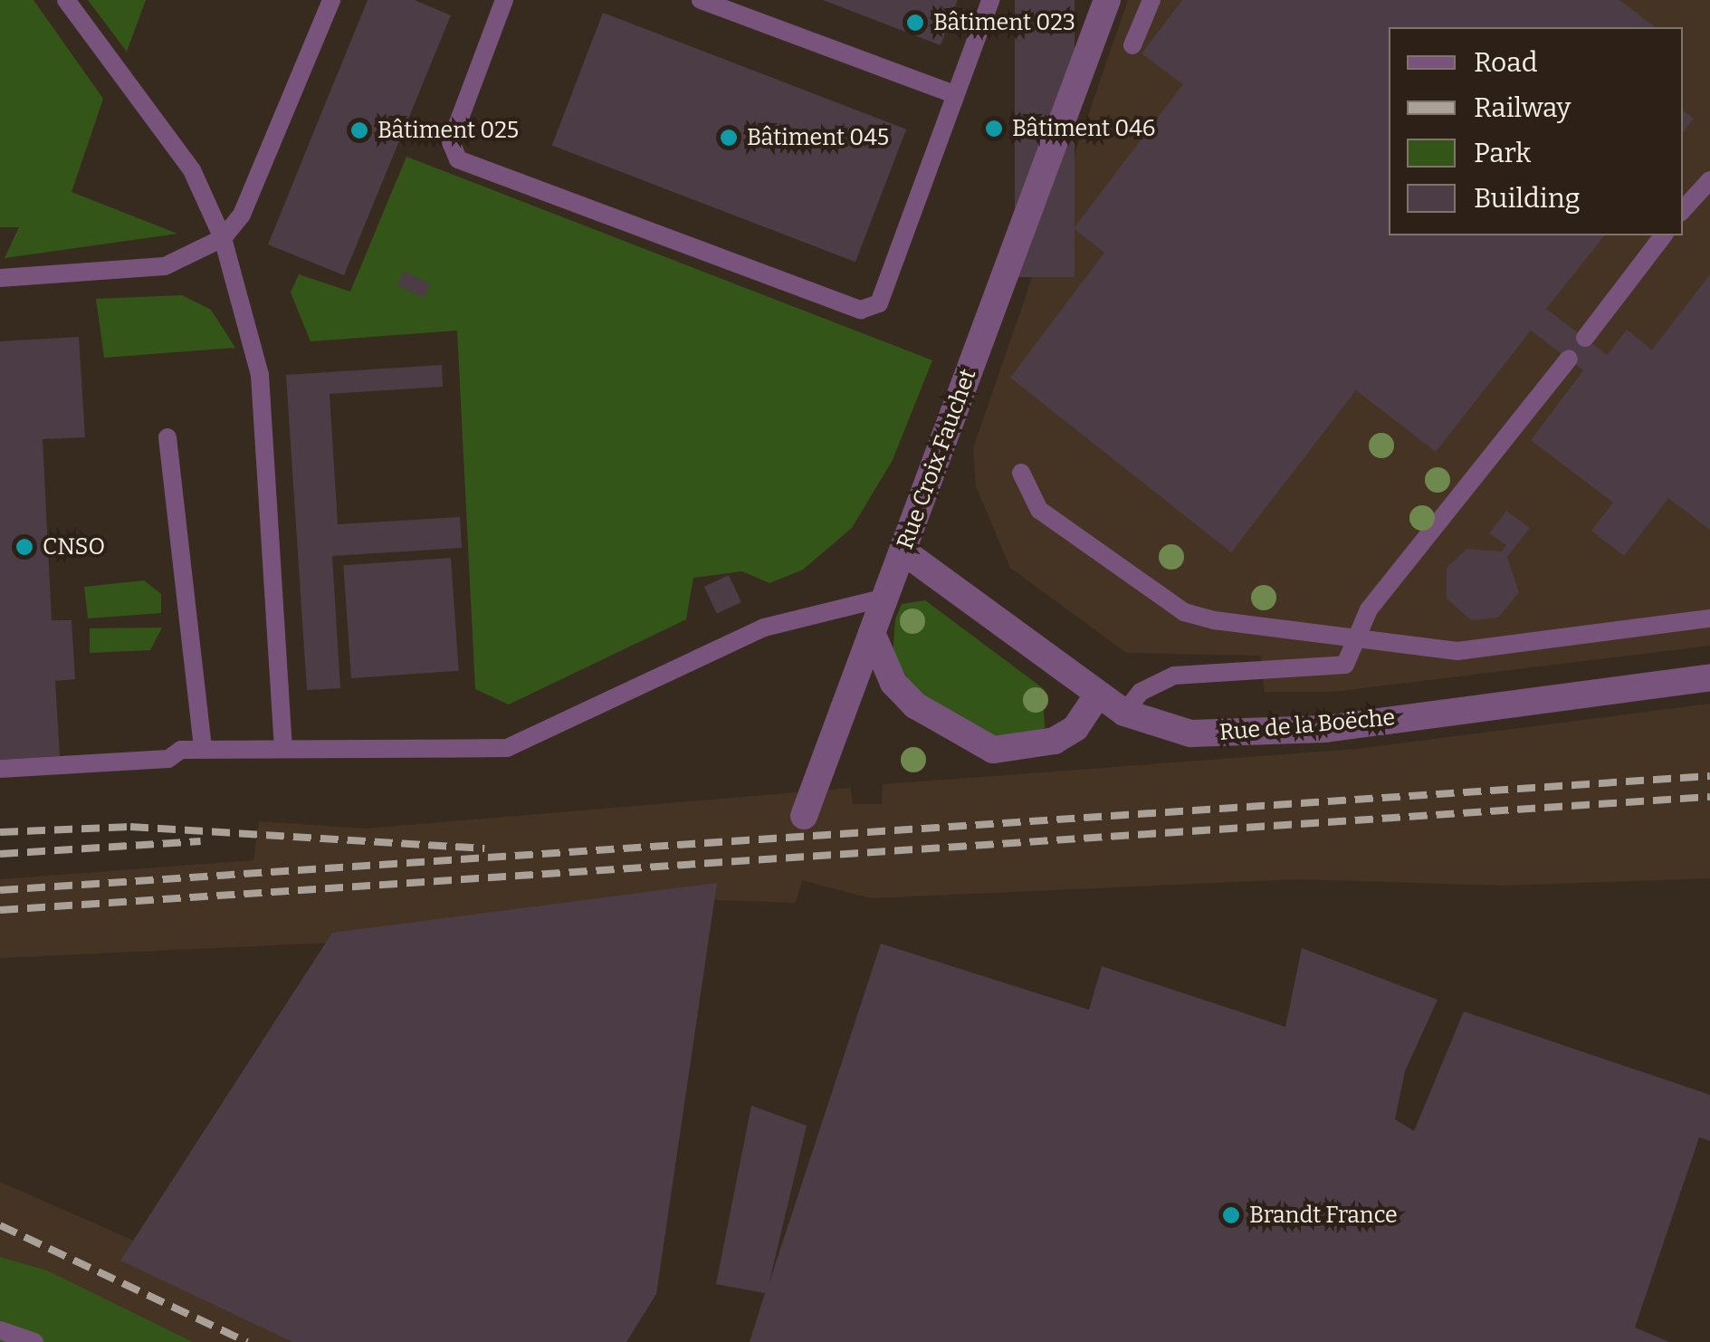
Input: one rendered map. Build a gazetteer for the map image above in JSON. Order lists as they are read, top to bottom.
{
  "streets": {
    "street": ["Rue Croix Fauchet", "Rue de la Boëche"]
  },
  "crossings": [
    ["Rue Croix Fauchet", "Rue de la Boëche"]
  ],
  "places": [
    "Bâtiment 023",
    "Bâtiment 046",
    "Bâtiment 025",
    "Bâtiment 045",
    "CNSO",
    "Brandt France"
  ],
  "legend": [
    "Road",
    "Railway",
    "Park",
    "Building"
  ]
}
